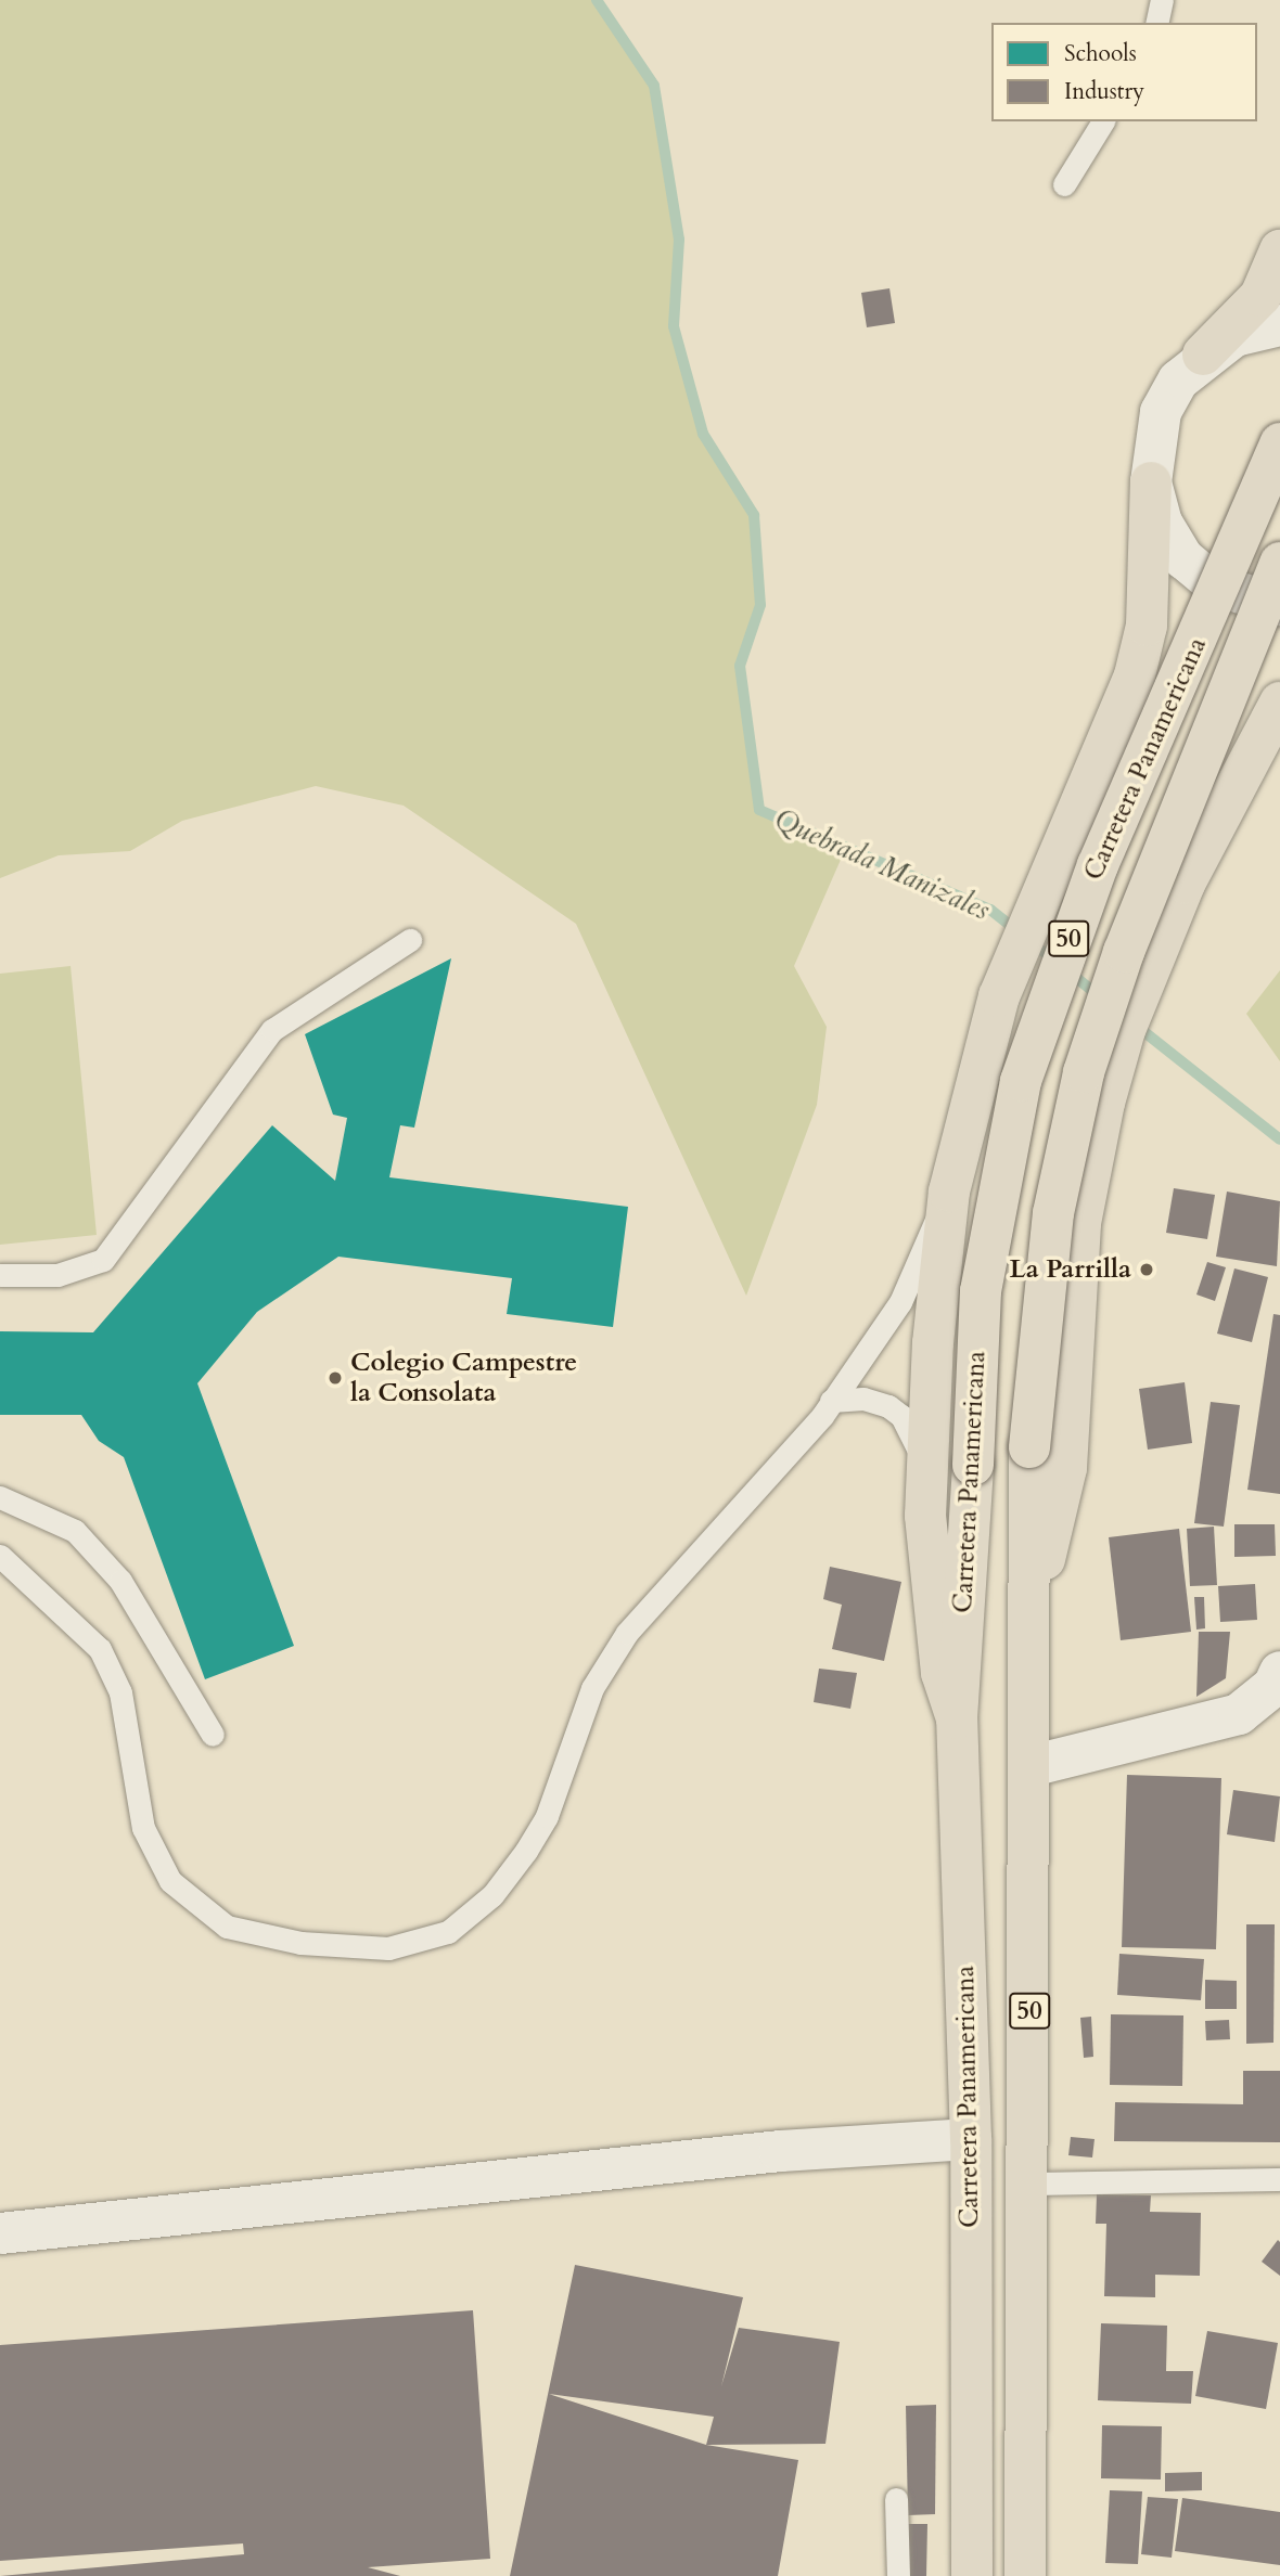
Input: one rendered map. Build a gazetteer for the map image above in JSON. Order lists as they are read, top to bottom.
{
  "streets": {
    "highway": ["Carretera Panamericana", "50"]
  },
  "water": ["Quebrada Manizales"],
  "places": ["La Parrilla", "Colegio Campestre la Consolata"],
  "legend": ["Schools", "Industry"]
}
